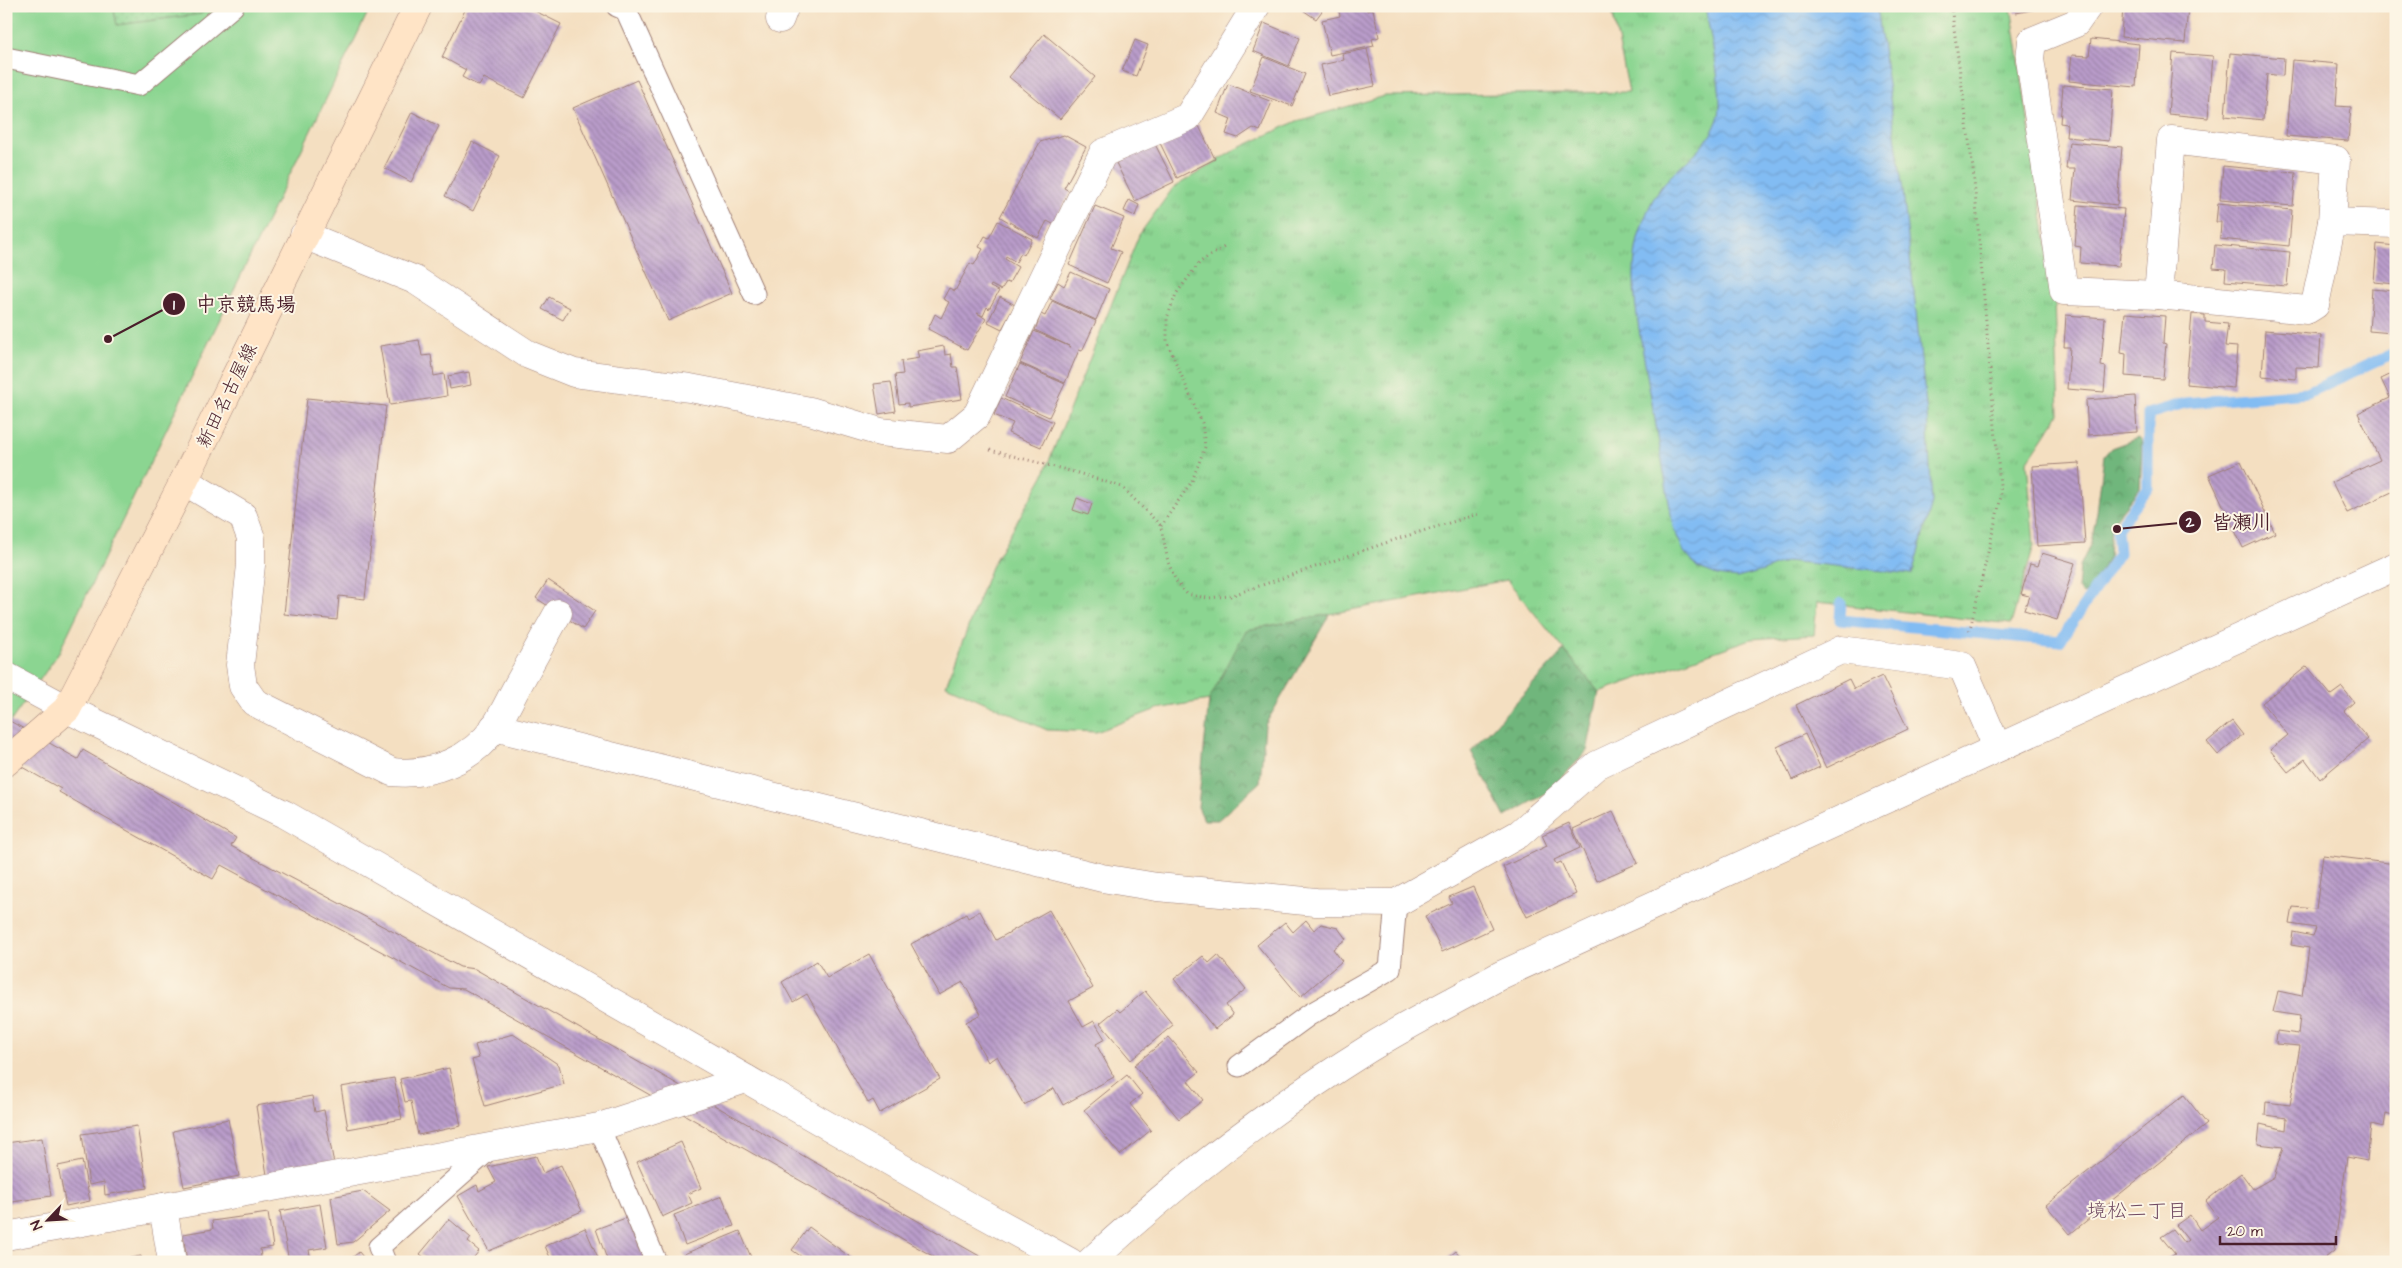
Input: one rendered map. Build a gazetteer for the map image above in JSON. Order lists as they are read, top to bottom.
{
  "streets": {
    "main road": ["新田名古屋線"]
  },
  "districts": ["境松二丁目"],
  "places": ["中京競馬場", "皆瀬川"],
  "scale_bar": "20 m",
  "north": "bottom left"
}
